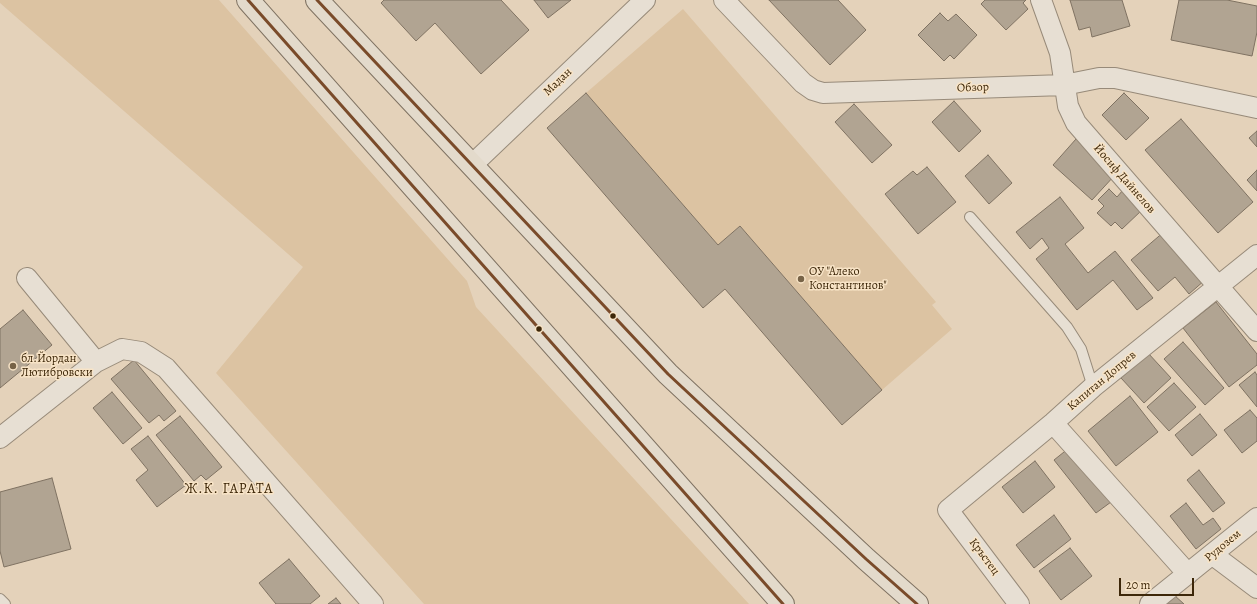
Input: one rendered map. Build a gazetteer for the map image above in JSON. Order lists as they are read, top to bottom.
{
  "streets": {
    "street": [
      "Мадан",
      "Обзор",
      "Йосиф Дайнелов",
      "Капитан Допрев",
      "Рудозем",
      "Кръстец"
    ]
  },
  "crossings": [
    ["Обзор", "Йосиф Дайнелов"],
    ["Йосиф Дайнелов", "Капитан Допрев"],
    ["Капитан Допрев", "Кръстец"]
  ],
  "districts": ["Ж.К. ГАРАТА"],
  "places": ["ОУ \"Алеко Константинов\"", "бл.Йордан Лютибровски"],
  "scale_bar": "20 m"
}
